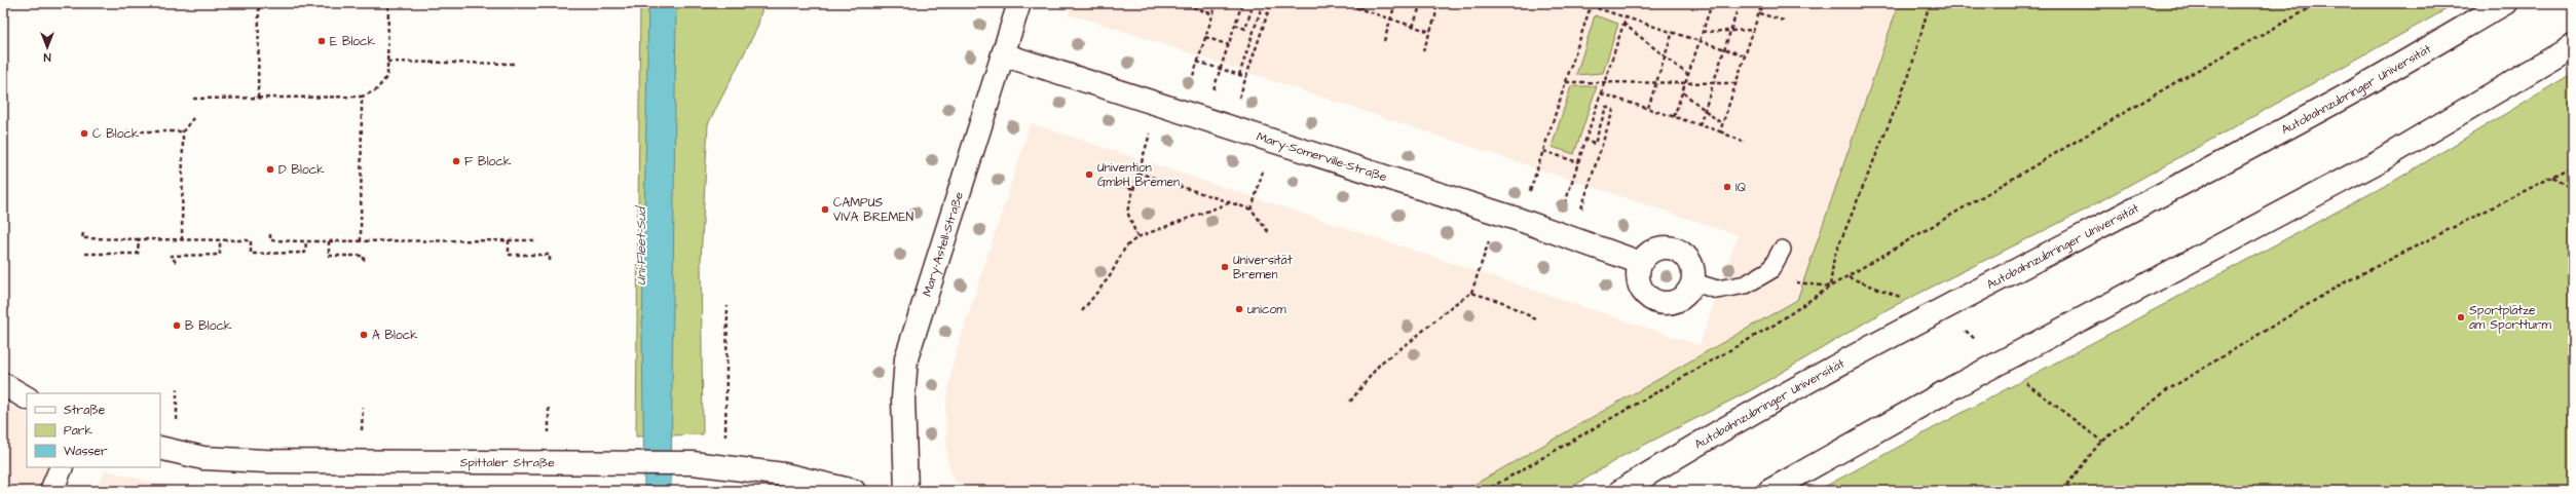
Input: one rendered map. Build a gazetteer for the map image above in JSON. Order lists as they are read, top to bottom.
{
  "streets": {
    "street": [
      "Autobahnzubringer Universität",
      "Mary-Somerville-Straße",
      "Mary-Astell-Straße",
      "Spittaler Straße"
    ]
  },
  "crossings": [
    ["Mary-Somerville-Straße", "Mary-Astell-Straße"]
  ],
  "water": ["Uni-Fleet-Süd"],
  "places": [
    "E Block",
    "C Block",
    "F Block",
    "D Block",
    "Univention GmbH Bremen",
    "IQ",
    "CAMPUS VIVA BREMEN",
    "Universität Bremen",
    "unicom",
    "Sportplätze am Sportturm",
    "B Block",
    "A Block"
  ],
  "legend": ["Straße", "Park", "Wasser"],
  "north": "bottom"
}
